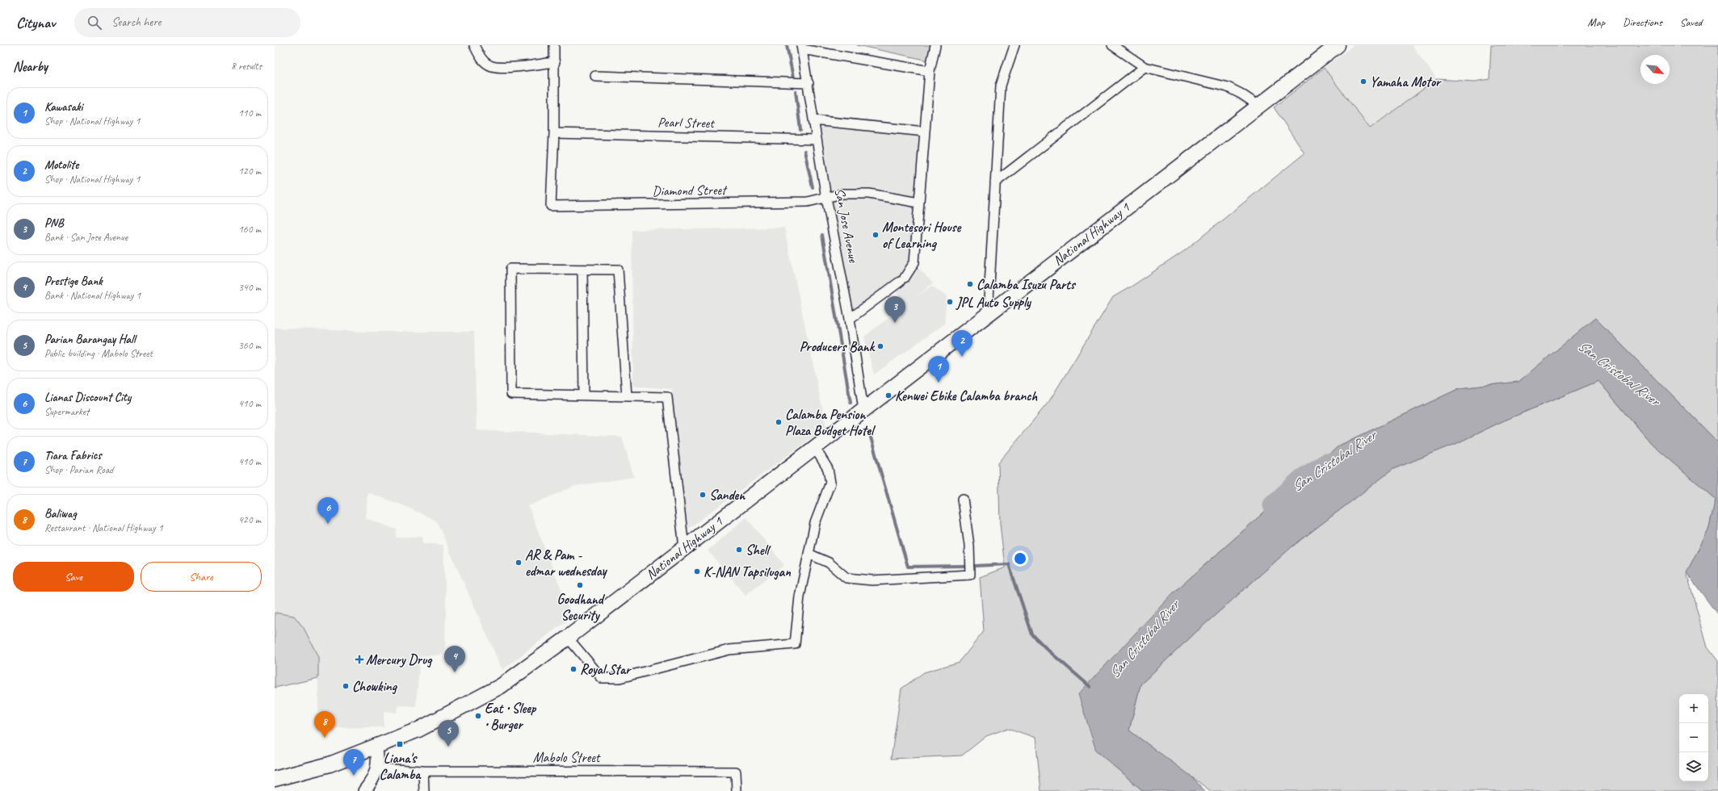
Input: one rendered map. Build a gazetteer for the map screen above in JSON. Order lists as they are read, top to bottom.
{
  "streets": {
    "highway": ["National Highway 1"],
    "street": [
      "Pearl Street",
      "Diamond Street",
      "San Jose Avenue",
      "Mabolo Street"
    ]
  },
  "crossings": [
    ["Pearl Street", "Diamond Street"],
    ["Pearl Street", "San Jose Avenue"],
    ["Diamond Street", "San Jose Avenue"],
    ["San Jose Avenue", "National Highway 1"]
  ],
  "water": ["San Cristobal River"],
  "places": {
    "other": [
      "Yamaha Motor",
      "Montesori House of Learning",
      "Calamba Isuzu Parts",
      "JPL Auto Supply",
      "Producers Bank",
      "Kenwei Ebike Calamba branch",
      "Calamba Pension Plaza Budget Hotel",
      "Sanden",
      "Shell",
      "AR & Pam - edmar wednesday",
      "K-NAN Tapsilugan",
      "Goodhand Security",
      "Royal Star",
      "Chowking",
      "Eat • Sleep • Burger"
    ],
    "health": ["Mercury Drug"],
    "transit": ["Liana's Calamba"]
  },
  "north": "bottom right",
  "page": {
    "header": "Citynav",
    "search": "Search here",
    "nav": ["Map", "Directions", "Saved"],
    "heading": ["Nearby", "8 results"],
    "list": [
      {
        "mark": "1",
        "name": "Kawasaki",
        "note": "Shop · National Highway 1",
        "value": "110 m"
      },
      {
        "mark": "2",
        "name": "Motolite",
        "note": "Shop · National Highway 1",
        "value": "120 m"
      },
      {
        "mark": "3",
        "name": "PNB",
        "note": "Bank · San Jose Avenue",
        "value": "160 m"
      },
      {
        "mark": "4",
        "name": "Prestige Bank",
        "note": "Bank · National Highway 1",
        "value": "340 m"
      },
      {
        "mark": "5",
        "name": "Parian Barangay Hall",
        "note": "Public building · Mabolo Street",
        "value": "360 m"
      },
      {
        "mark": "6",
        "name": "Lianas Discount City",
        "note": "Supermarket",
        "value": "410 m"
      },
      {
        "mark": "7",
        "name": "Tiara Fabrics",
        "note": "Shop · Parian Road",
        "value": "410 m"
      },
      {
        "mark": "8",
        "name": "Baliwag",
        "note": "Restaurant · National Highway 1",
        "value": "420 m"
      }
    ],
    "pins": [
      "3",
      "2",
      "1",
      "6",
      "4",
      "8",
      "5",
      "7"
    ],
    "buttons": ["Save", "Share"],
    "map_buttons": ["+", "−"]
  }
}
